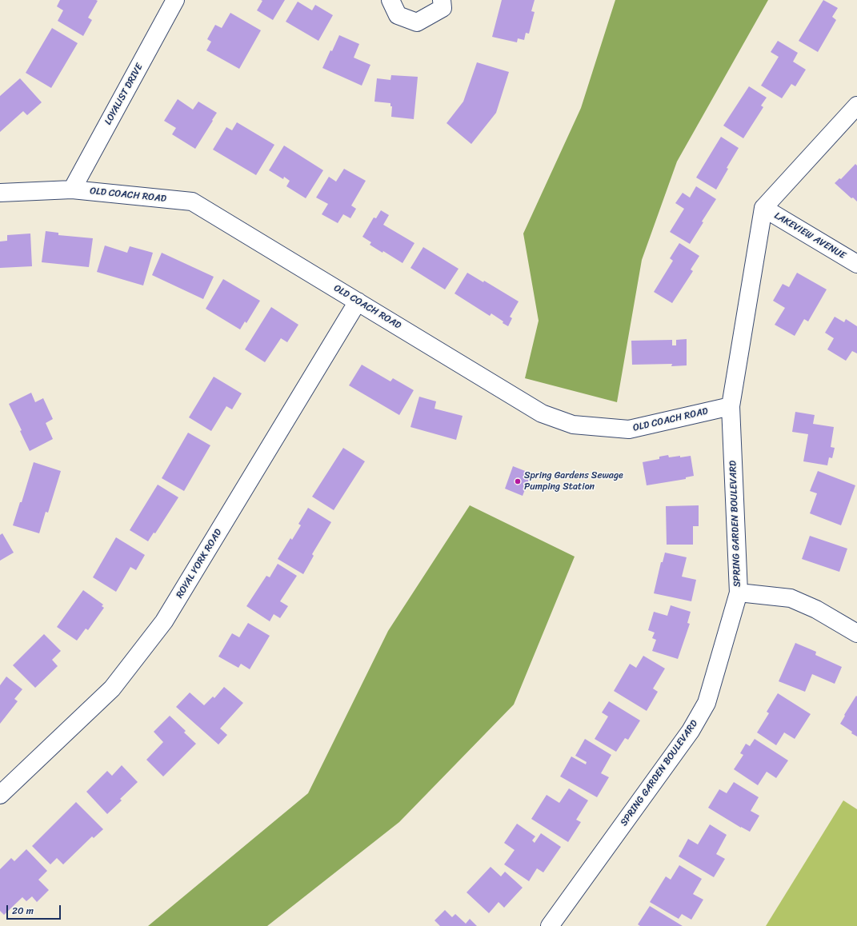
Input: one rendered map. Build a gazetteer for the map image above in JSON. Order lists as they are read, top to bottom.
{
  "streets": {
    "street": [
      "LOYALIST DRIVE",
      "OLD COACH ROAD",
      "LAKEVIEW AVENUE",
      "SPRING GARDEN BOULEVARD",
      "ROYAL YORK ROAD"
    ]
  },
  "crossings": [
    ["LOYALIST DRIVE", "OLD COACH ROAD"],
    ["OLD COACH ROAD", "SPRING GARDEN BOULEVARD"],
    ["OLD COACH ROAD", "ROYAL YORK ROAD"],
    ["LAKEVIEW AVENUE", "SPRING GARDEN BOULEVARD"]
  ],
  "places": ["Spring Gardens Sewage Pumping Station"],
  "scale_bar": "20 m"
}
